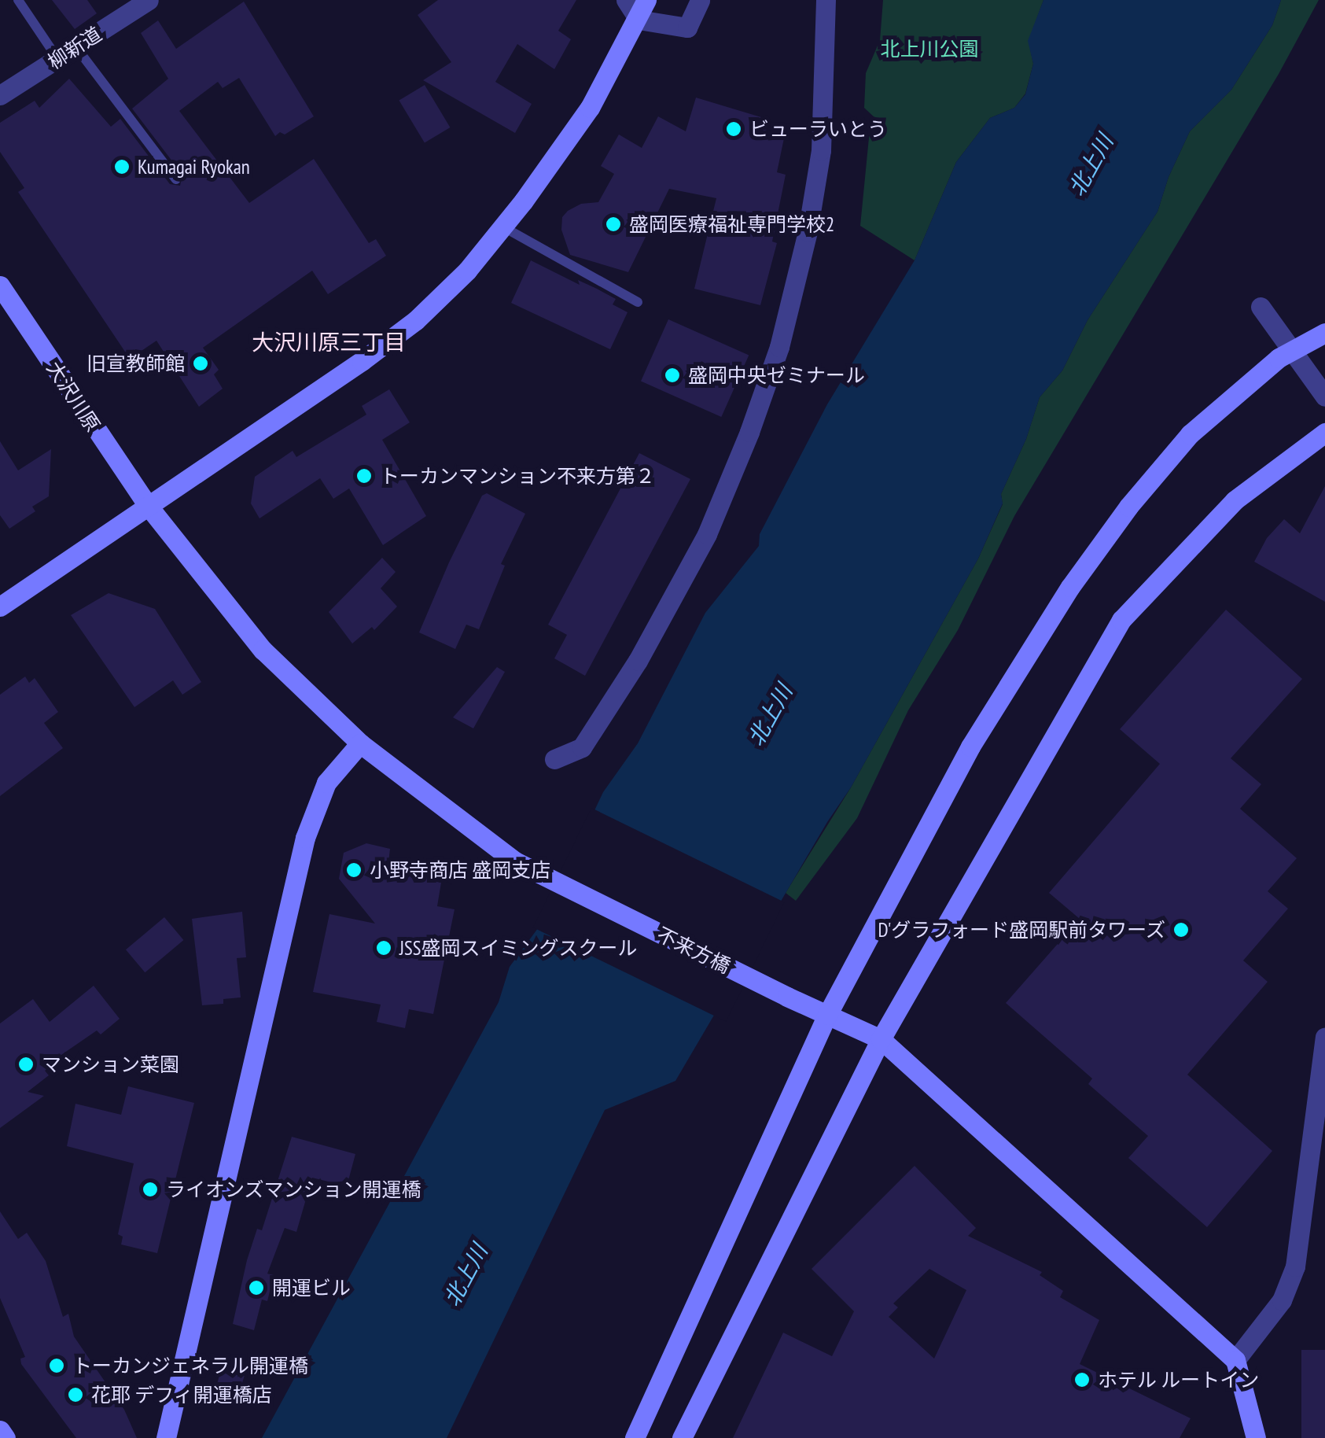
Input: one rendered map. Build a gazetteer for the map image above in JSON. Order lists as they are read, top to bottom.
{
  "streets": {
    "street": ["柳新道", "大沢川原", "不来方橋"]
  },
  "crossings": [
    ["大沢川原", "不来方橋"]
  ],
  "districts": ["大沢川原三丁目"],
  "water": ["北上川"],
  "parks": ["北上川公園"],
  "places": [
    "ビューラいとう",
    "Kumagai Ryokan",
    "盛岡医療福祉専門学校2",
    "旧宣教師館",
    "盛岡中央ゼミナール",
    "トーカンマンション不来方第２",
    "小野寺商店 盛岡支店",
    "D'グラフォード盛岡駅前タワーズ",
    "JSS盛岡スイミングスクール",
    "マンション菜園",
    "ライオンズマンション開運橋",
    "開運ビル",
    "トーカンジェネラル開運橋",
    "ホテル ルートイン",
    "花耶 デフィ開運橋店"
  ]
}
